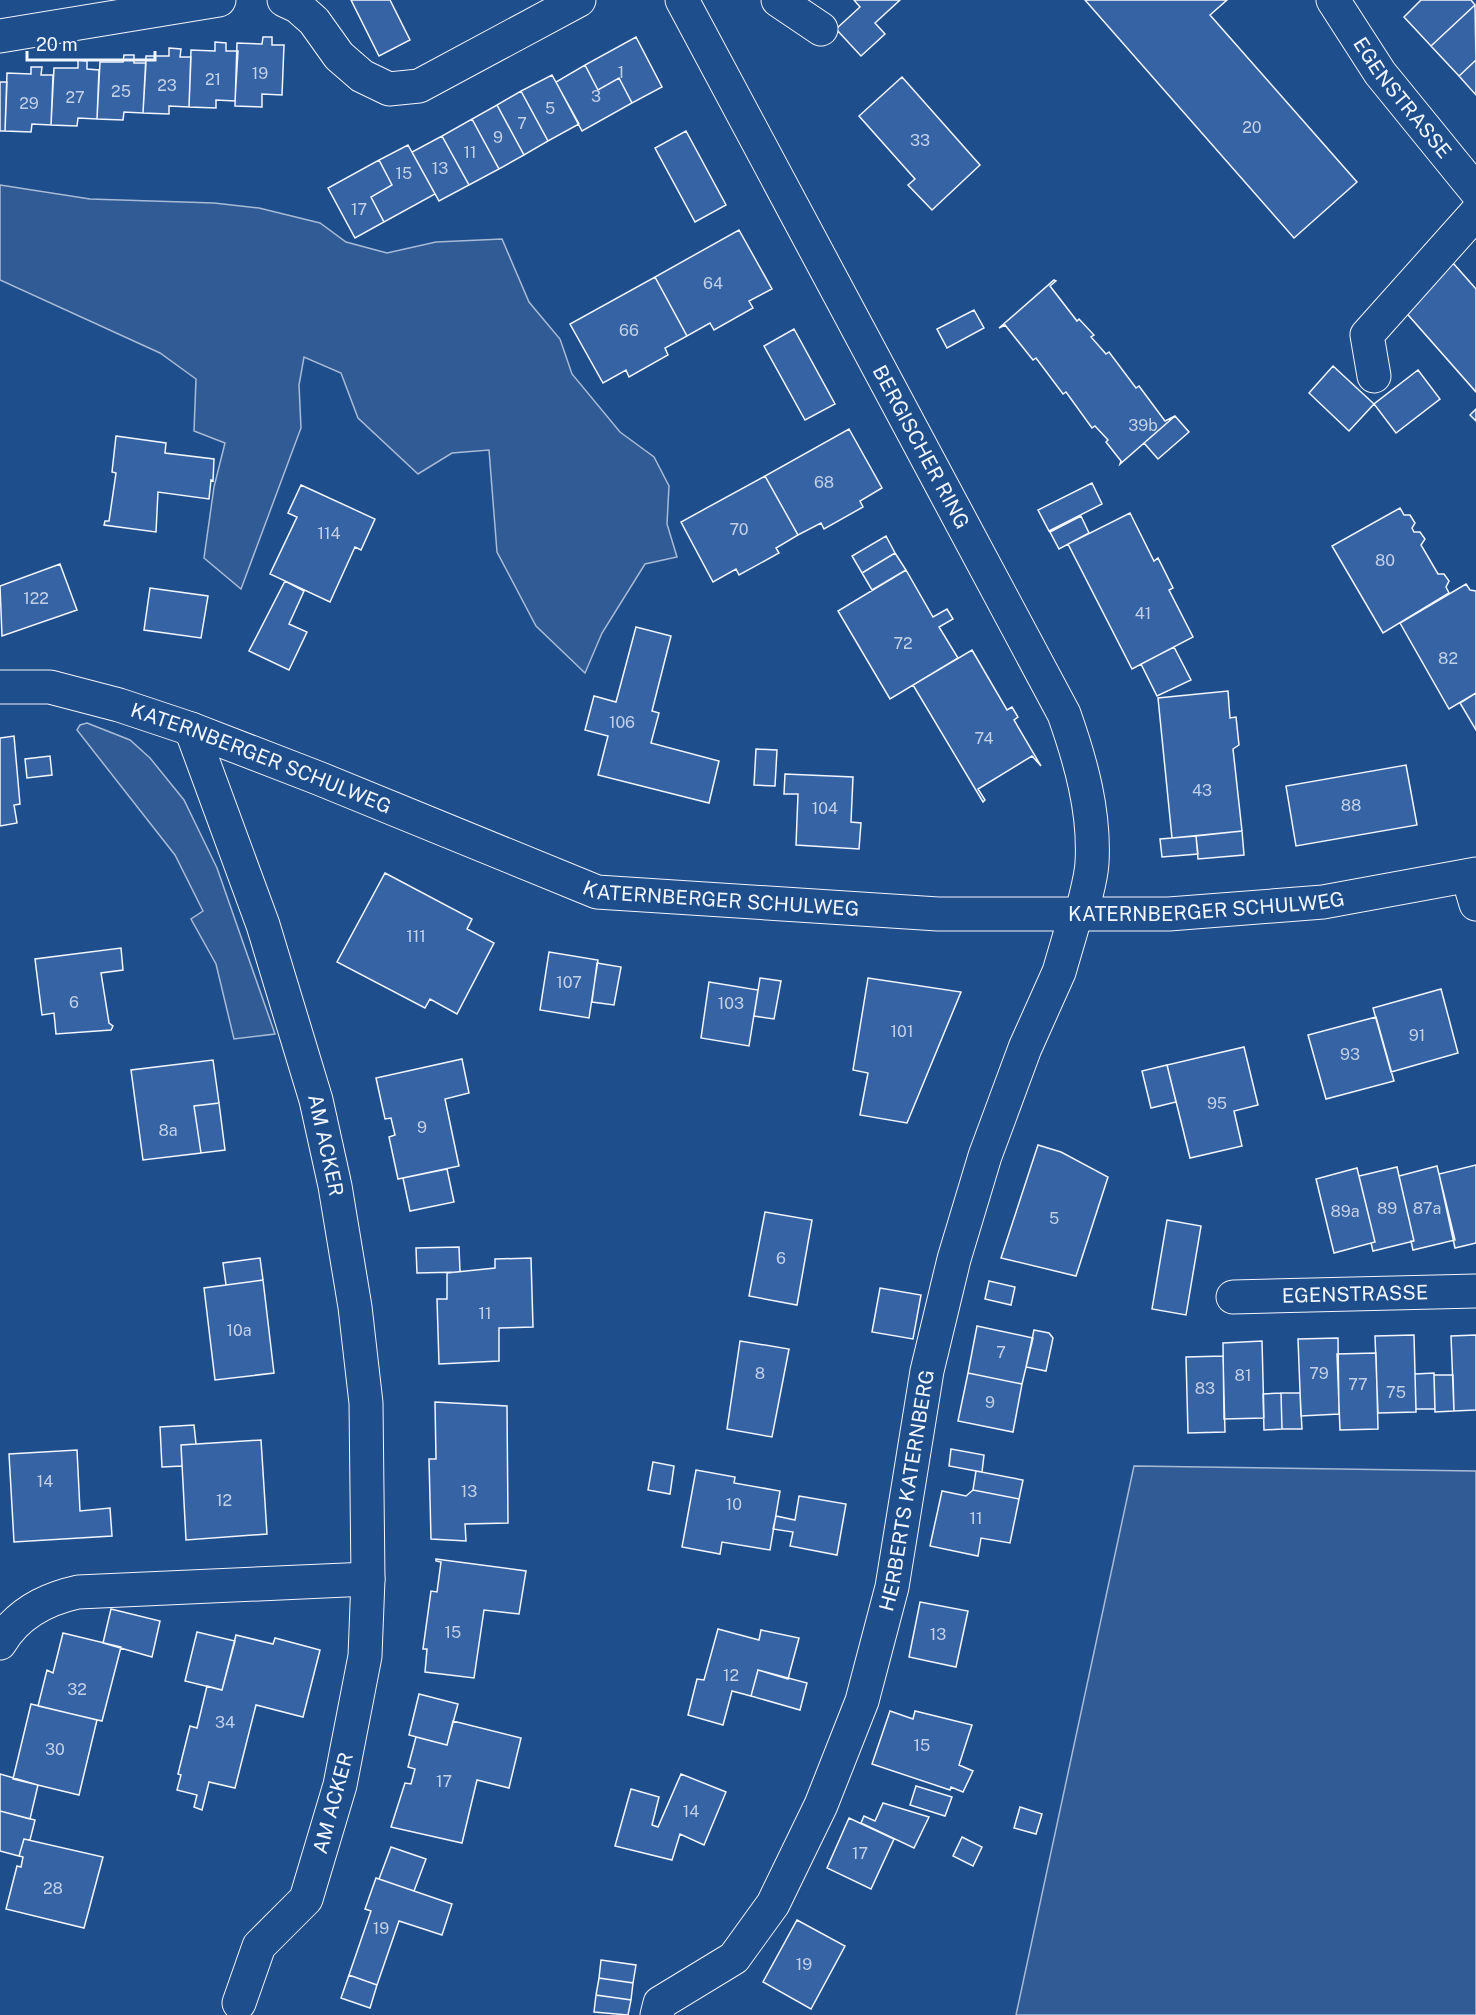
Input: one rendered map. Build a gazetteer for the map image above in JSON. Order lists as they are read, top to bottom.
{
  "streets": {
    "street": [
      "EGENSTRASSE",
      "BERGISCHER RING",
      "KATERNBERGER SCHULWEG",
      "AM ACKER",
      "HERBERTS KATERNBERG"
    ]
  },
  "crossings": [
    ["BERGISCHER RING", "KATERNBERGER SCHULWEG"],
    ["BERGISCHER RING", "HERBERTS KATERNBERG"],
    ["KATERNBERGER SCHULWEG", "AM ACKER"],
    ["KATERNBERGER SCHULWEG", "HERBERTS KATERNBERG"]
  ],
  "house_numbers": [
    "1",
    "19",
    "21",
    "23",
    "25",
    "3",
    "27",
    "29",
    "5",
    "7",
    "20",
    "9",
    "33",
    "11",
    "13",
    "15",
    "17",
    "64",
    "66",
    "39b",
    "68",
    "70",
    "114",
    "80",
    "122",
    "41",
    "72",
    "82",
    "106",
    "74",
    "43",
    "88",
    "104",
    "111",
    "107",
    "6",
    "103",
    "101",
    "91",
    "93",
    "95",
    "9",
    "8a",
    "89",
    "87a",
    "89a",
    "5",
    "6",
    "11",
    "10a",
    "7",
    "8",
    "79",
    "81",
    "77",
    "83",
    "75",
    "9",
    "14",
    "13",
    "12",
    "10",
    "11",
    "15",
    "13",
    "12",
    "32",
    "34",
    "15",
    "30",
    "17",
    "14",
    "17",
    "28",
    "19",
    "19"
  ],
  "scale_bar": "20 m"
}
